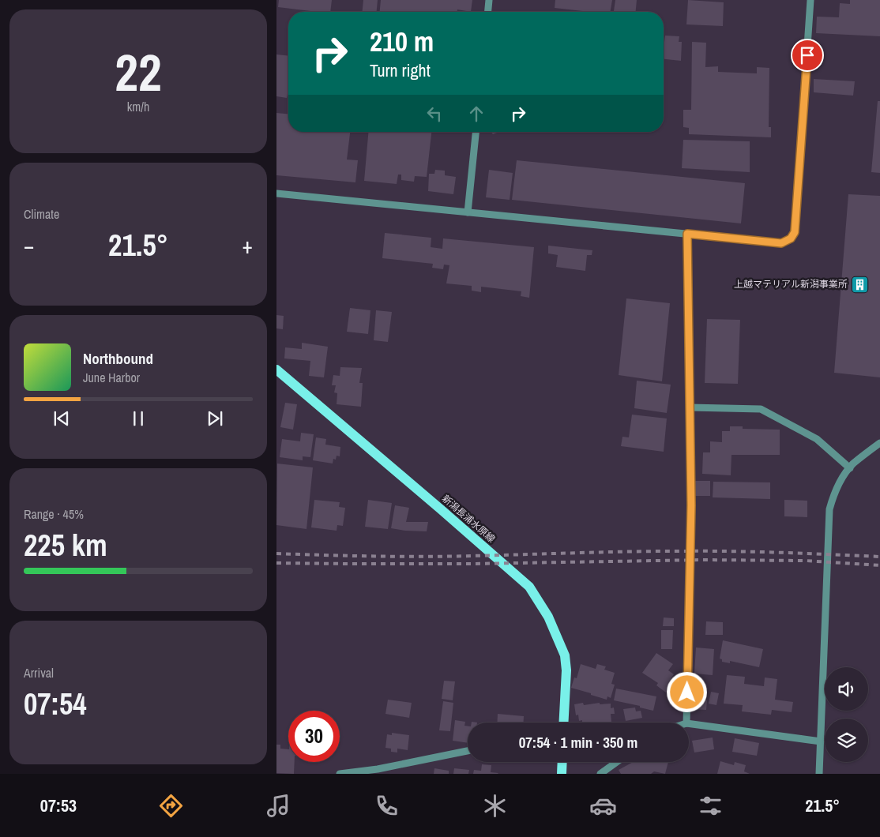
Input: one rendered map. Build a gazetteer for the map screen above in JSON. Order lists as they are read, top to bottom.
{
  "streets": {
    "main road": ["新潟長浦水原線"]
  },
  "places": {
    "building": ["上越マテリアル新潟事業所"]
  },
  "page": {
    "tile": [
      ["22", "km/h"],
      "Climate",
      ["Range · 45%", "225 km"],
      ["Arrival", "07:54"]
    ],
    "turn": ["210 m", "Turn right"],
    "heat": ["−", "21.5°", "+"],
    "song": ["Northbound", "June Harbor"],
    "limit": "30",
    "trip": "07:54 · 1 min · 350 m",
    "tabs": ["07:53", "21.5°"]
  }
}
